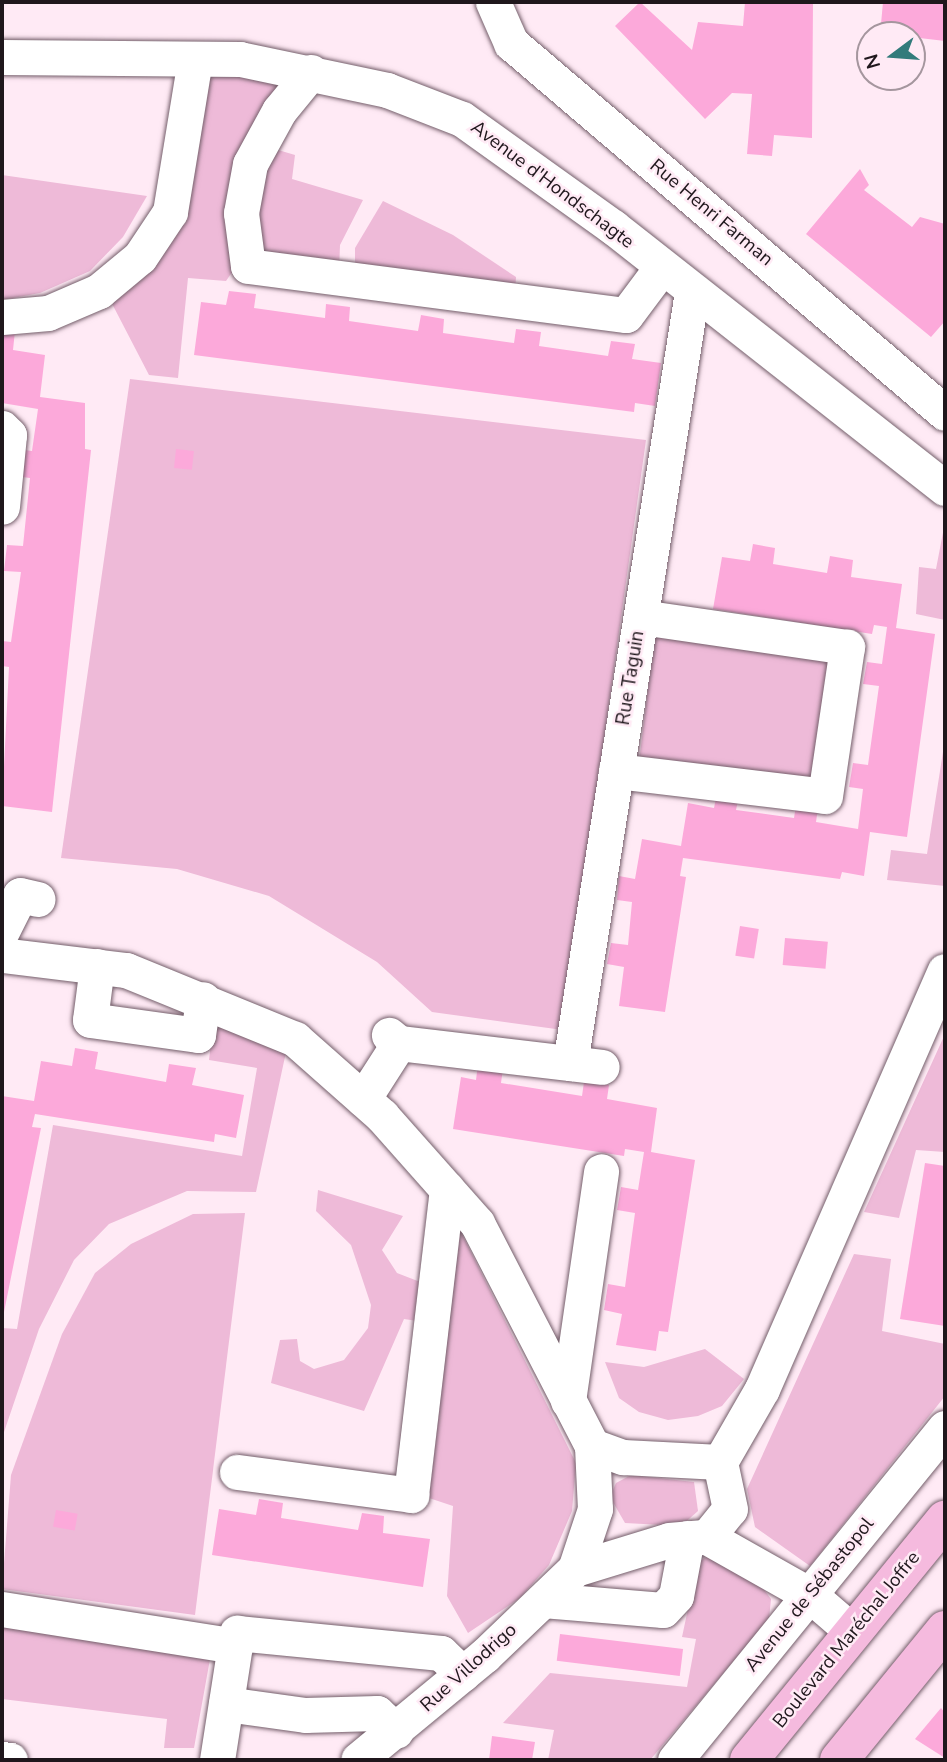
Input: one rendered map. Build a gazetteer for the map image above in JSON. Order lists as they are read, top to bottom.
{
  "streets": {
    "main road": ["Boulevard Maréchal Joffre"],
    "street": [
      "Avenue d'Hondschagte",
      "Rue Henri Farman",
      "Rue Taguin",
      "Avenue de Sébastopol",
      "Rue Villodrigo"
    ]
  },
  "crossings": [
    ["Avenue d'Hondschagte", "Rue Taguin"]
  ],
  "north": "left"
}
